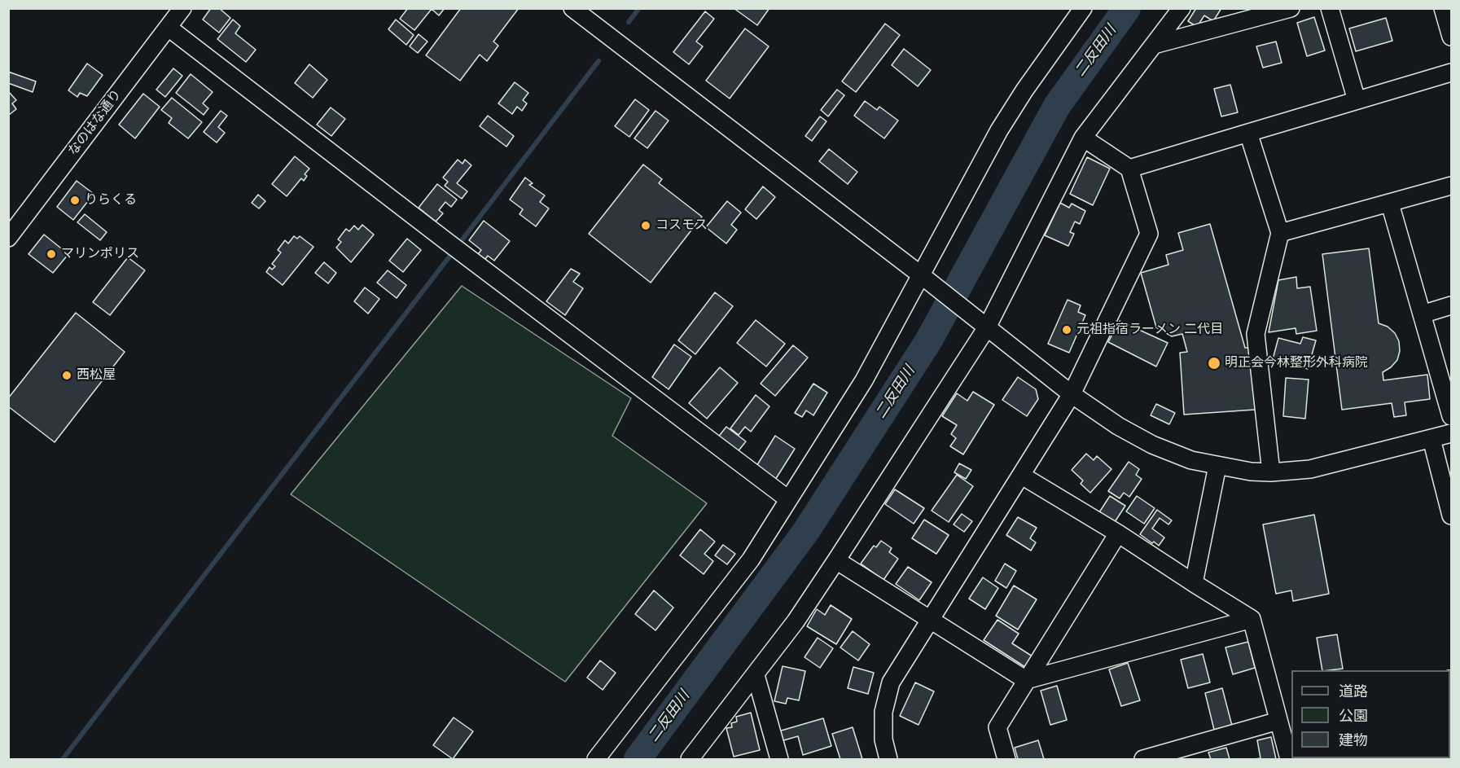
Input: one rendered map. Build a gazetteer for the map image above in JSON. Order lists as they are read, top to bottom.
{
  "streets": {
    "street": ["なのはな通り"]
  },
  "water": ["二反田川"],
  "places": [
    "りらくる",
    "コスモス",
    "マリンポリス",
    "元祖指宿ラーメン 二代目",
    "明正会今林整形外科病院",
    "西松屋"
  ],
  "legend": ["道路", "公園", "建物"]
}
